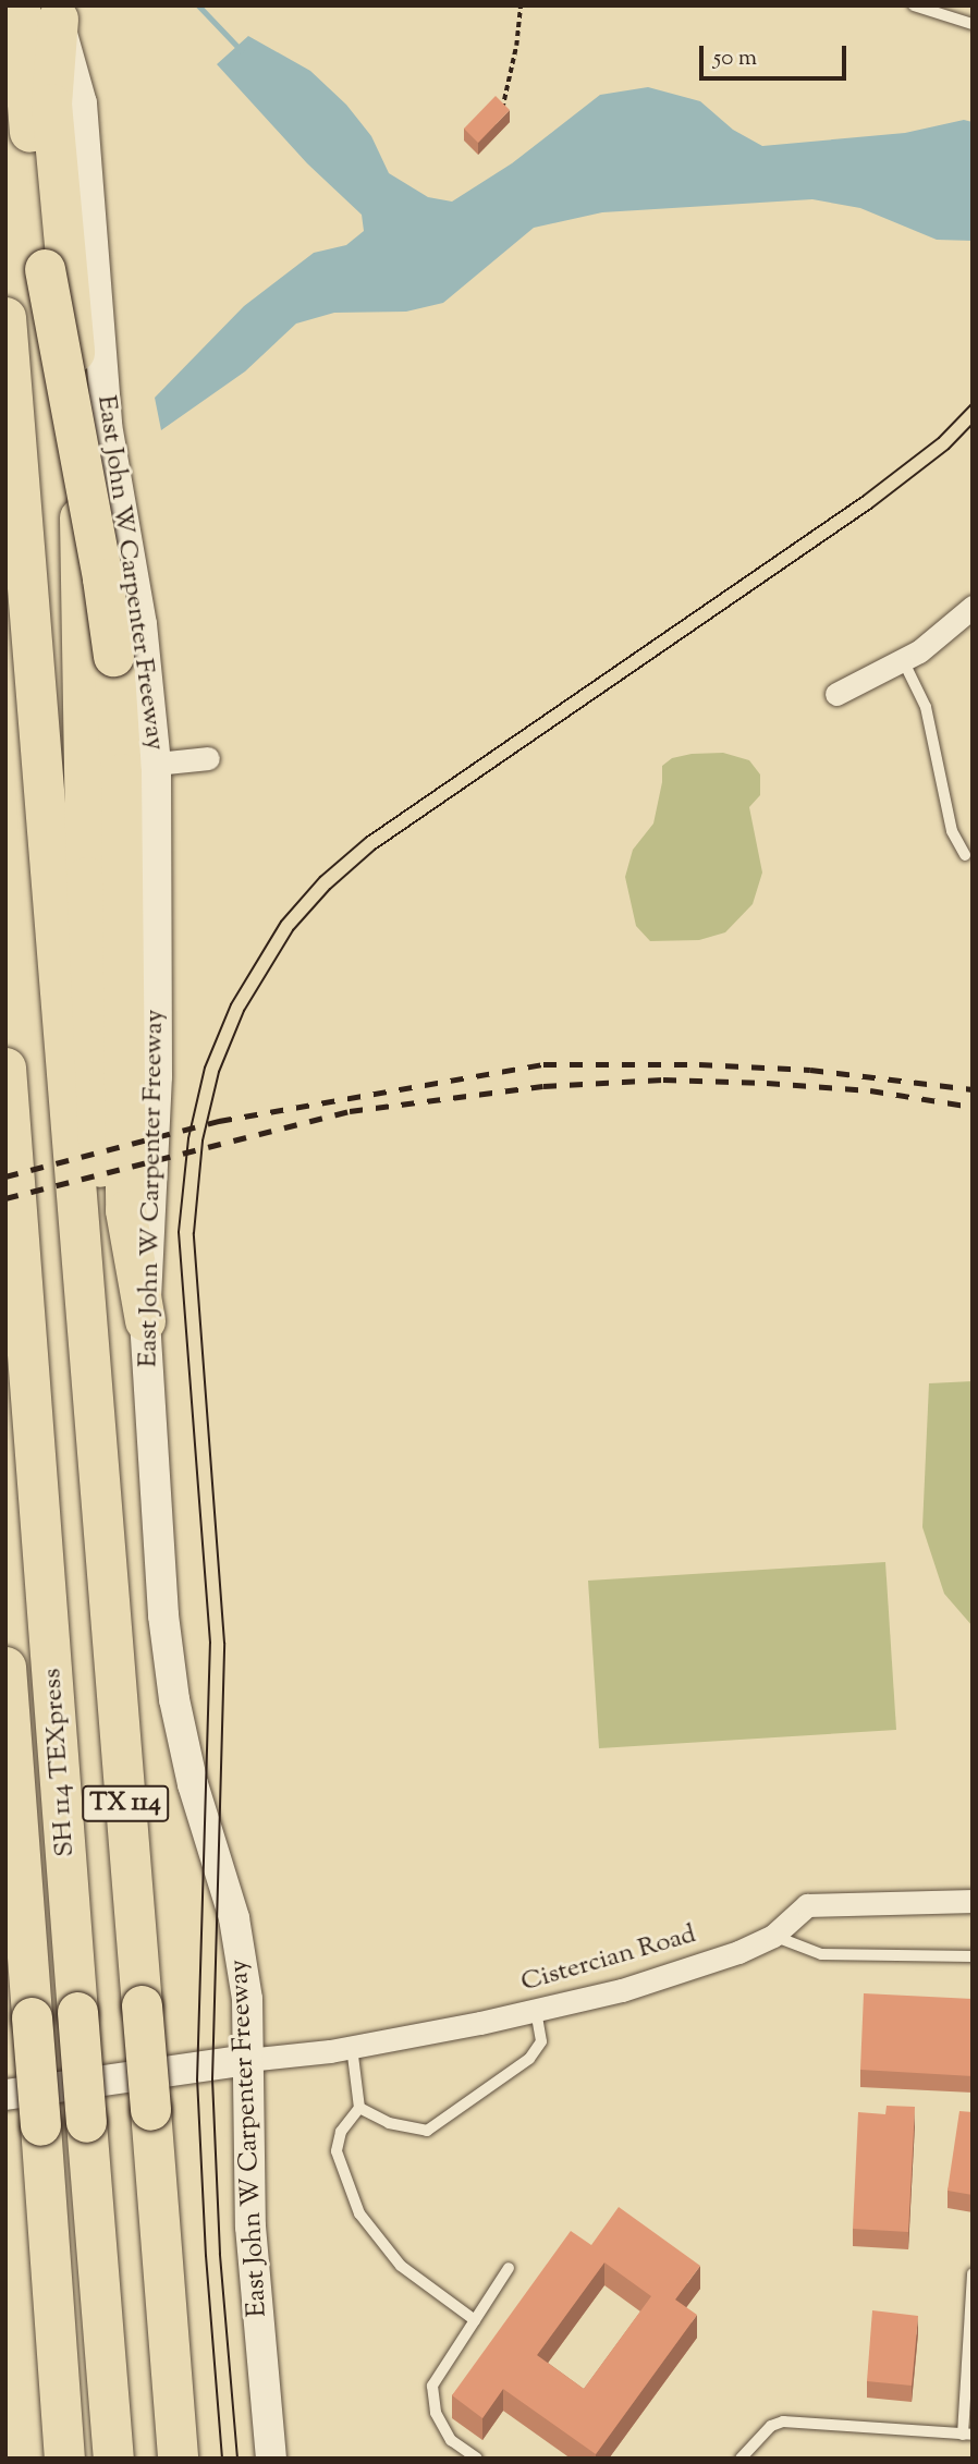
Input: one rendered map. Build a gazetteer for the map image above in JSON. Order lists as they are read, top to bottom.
{
  "streets": {
    "highway": ["SH 114 TEXpress", "TX 114"],
    "main road": ["East John W Carpenter Freeway"],
    "street": ["Cistercian Road"]
  },
  "crossings": [
    ["East John W Carpenter Freeway", "Cistercian Road"]
  ],
  "scale_bar": "50 m"
}
